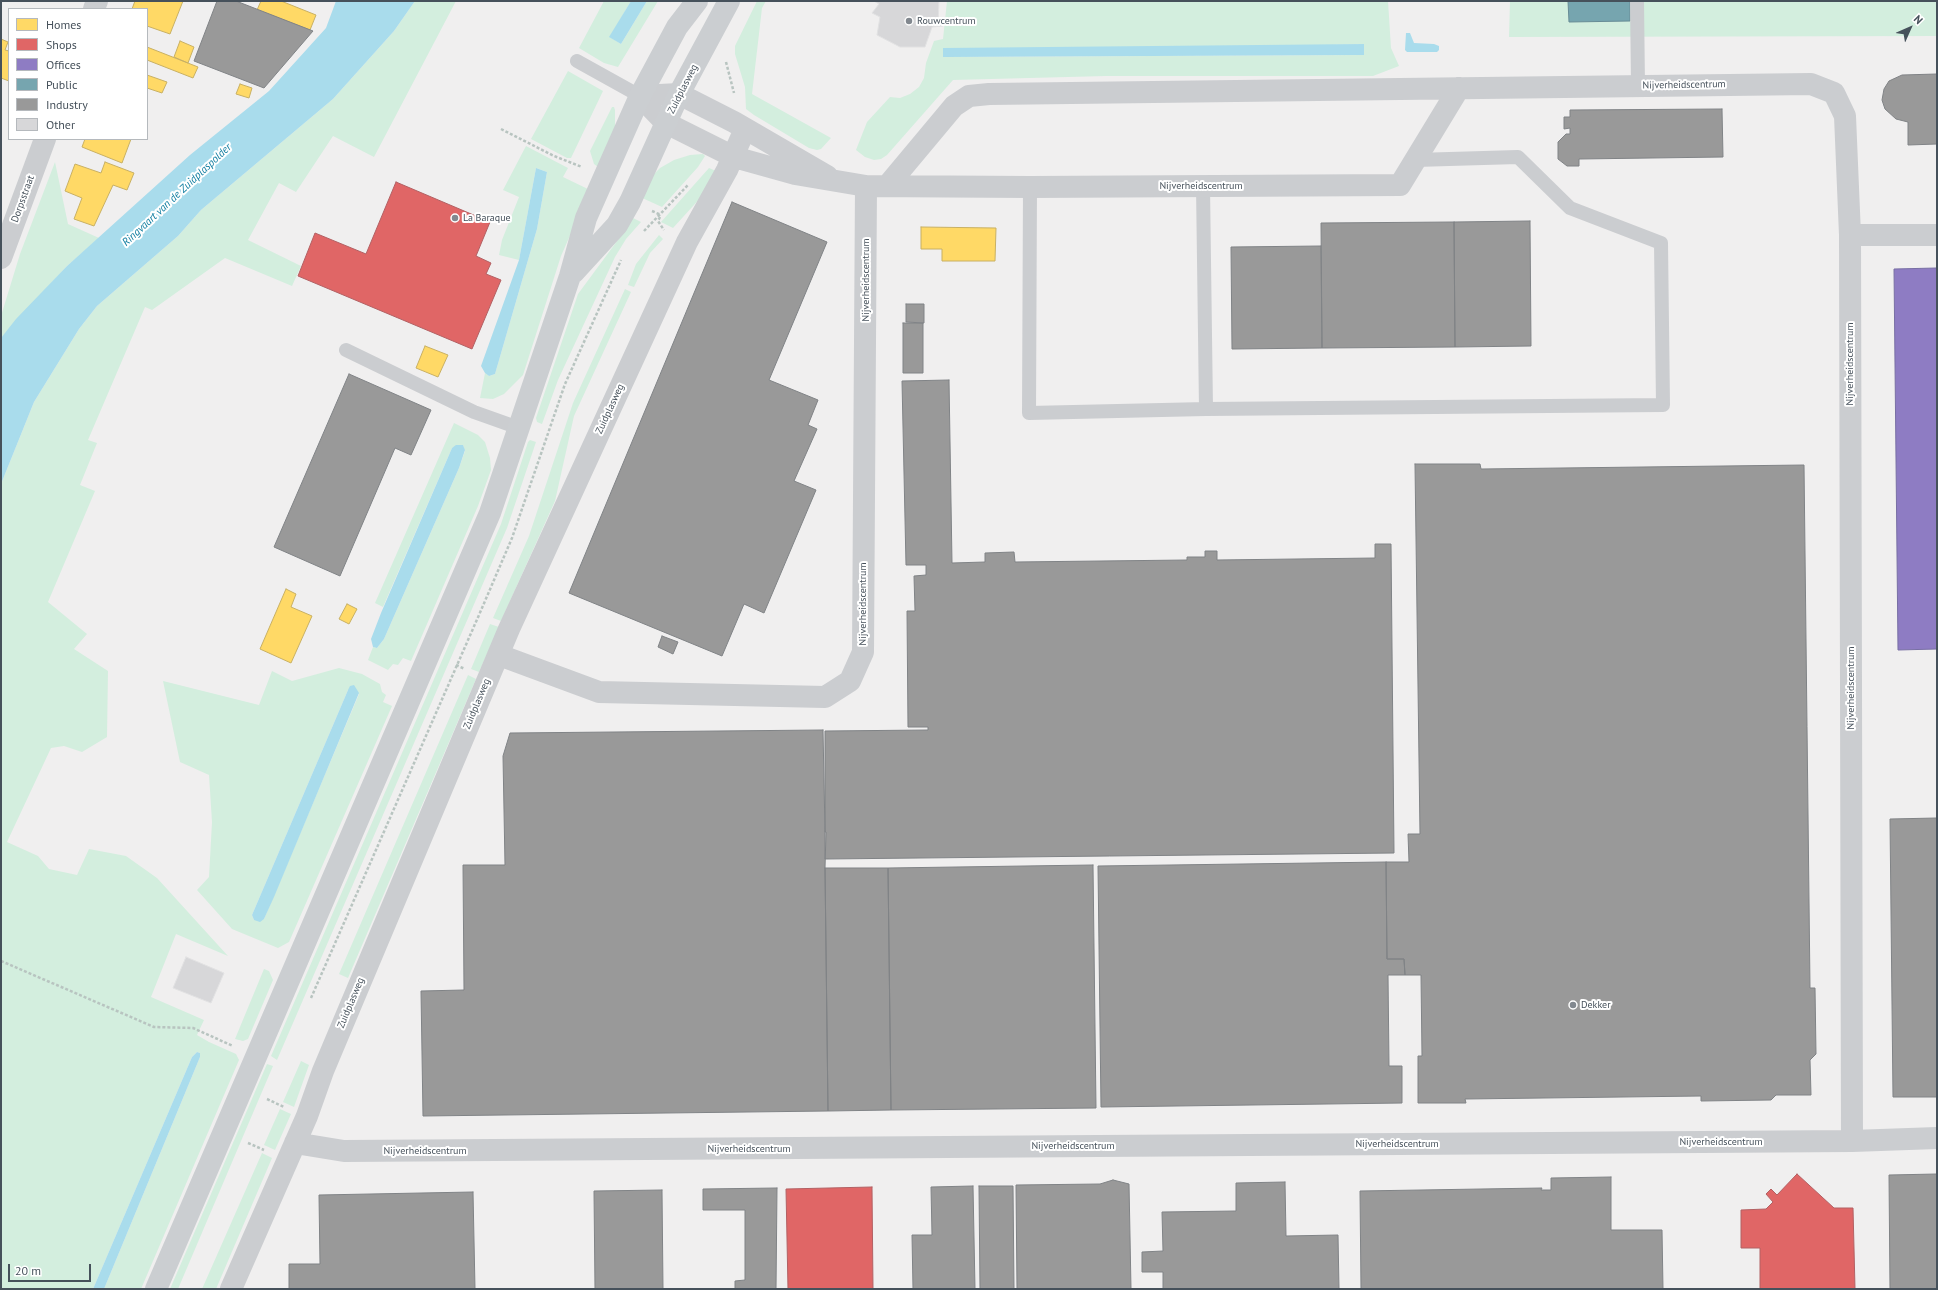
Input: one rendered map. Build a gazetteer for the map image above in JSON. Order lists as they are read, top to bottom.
{
  "streets": {
    "main road": ["Zuidplasweg"],
    "street": ["Nijverheidscentrum", "Dorpsstraat"]
  },
  "crossings": [
    ["Nijverheidscentrum", "Zuidplasweg"]
  ],
  "water": ["Ringvaart van de Zuidplaspolder"],
  "places": ["Rouwcentrum", "La Baraque", "Dekker"],
  "legend": [
    "Homes",
    "Shops",
    "Offices",
    "Public",
    "Industry",
    "Other"
  ],
  "scale_bar": "20 m",
  "north": "top right"
}
